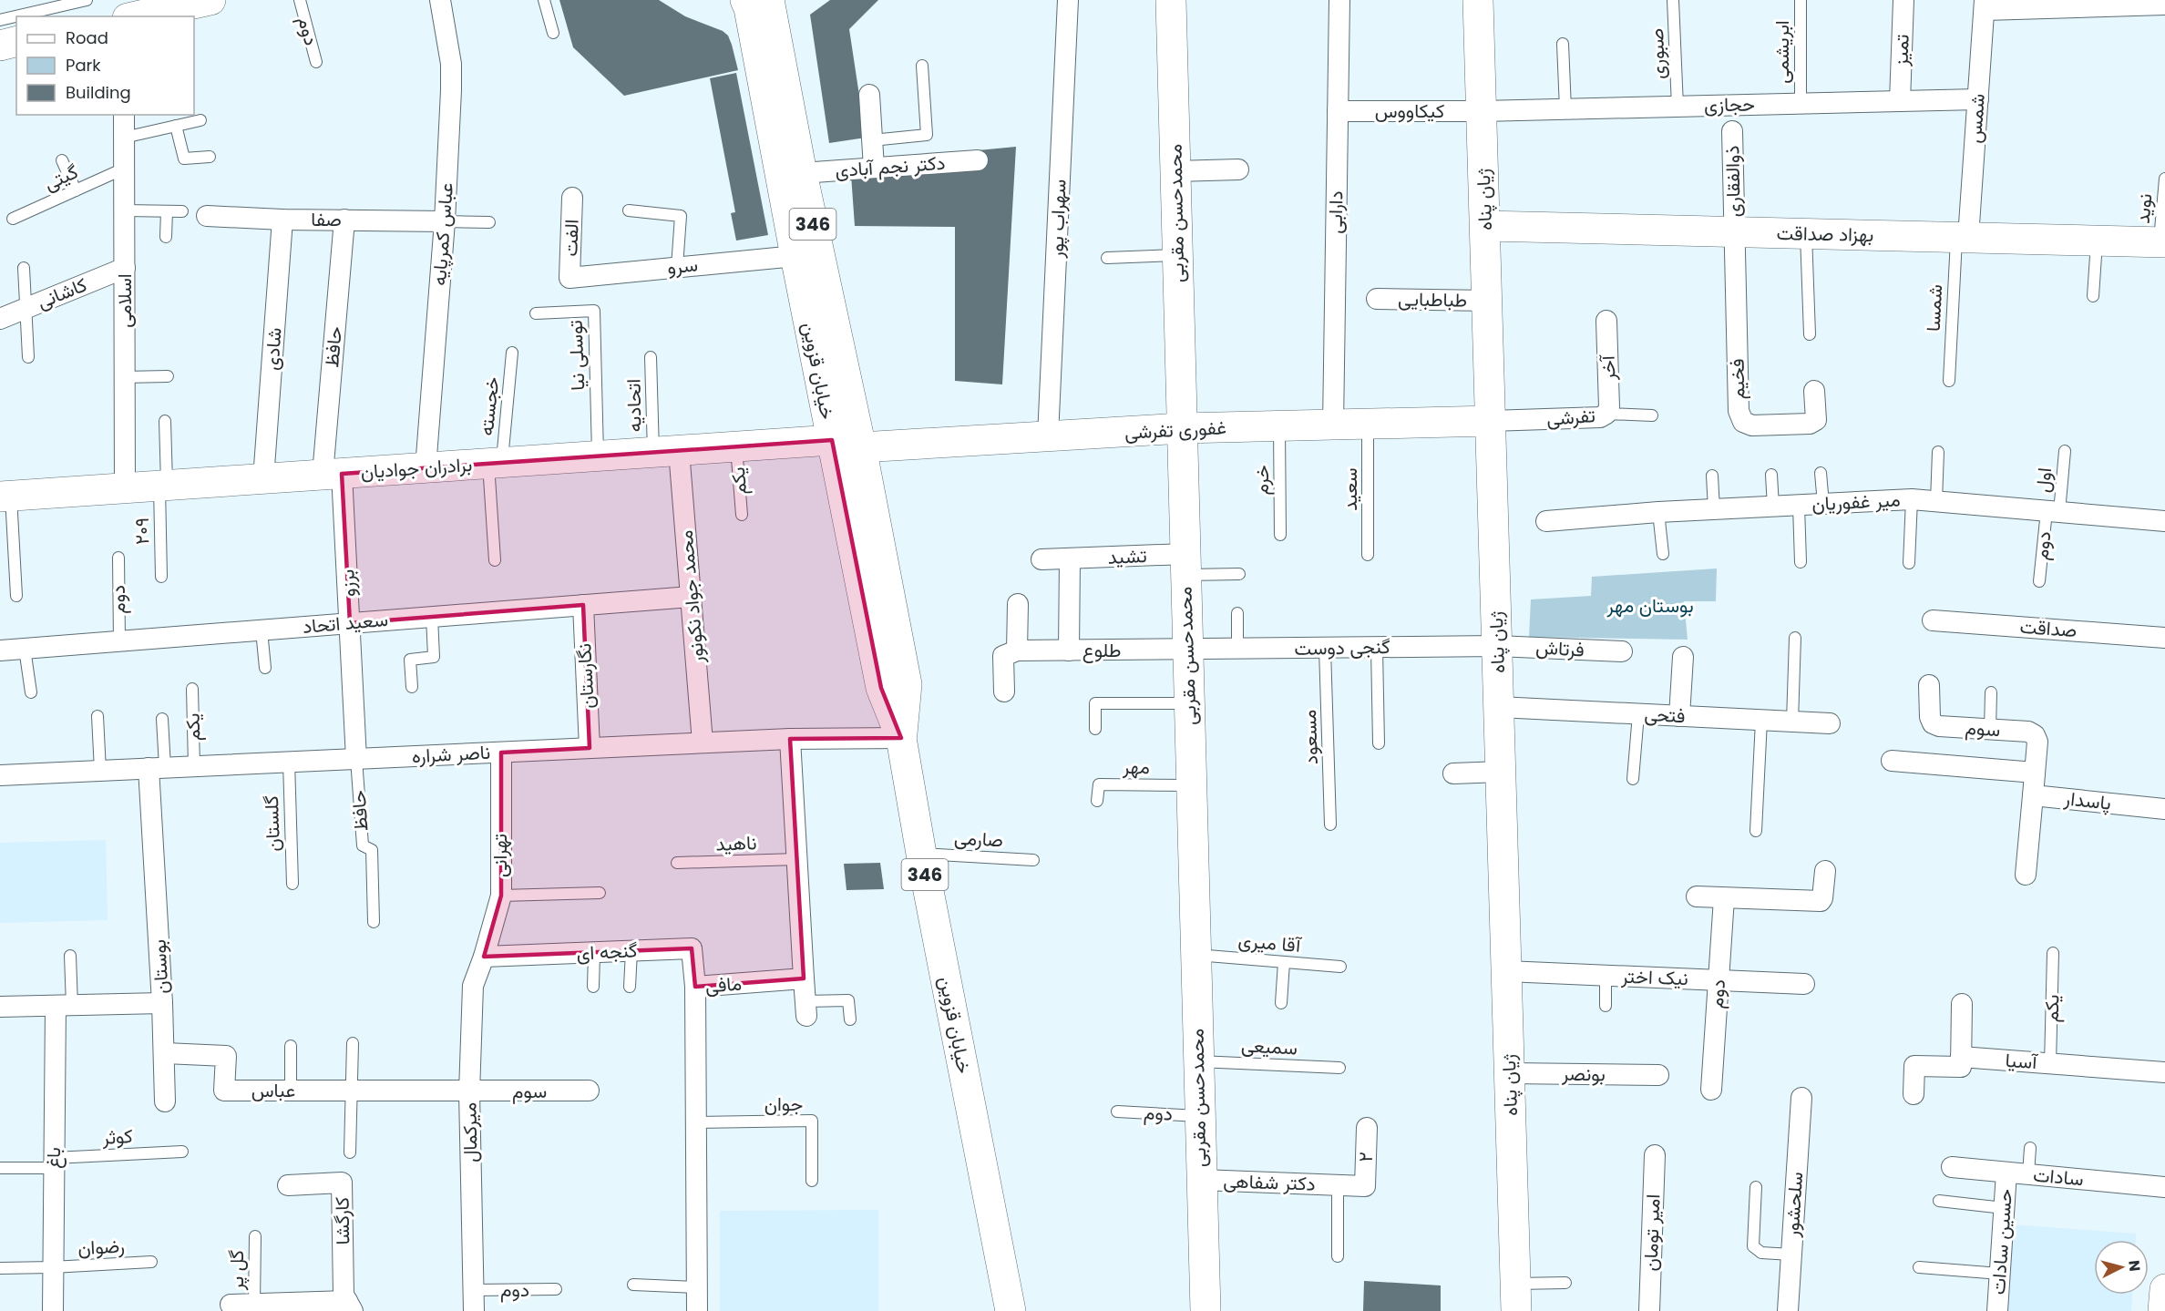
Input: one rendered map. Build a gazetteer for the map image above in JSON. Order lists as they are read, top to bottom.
{
  "streets": {
    "street": [
      "دوم",
      "تمیز",
      "حجازی",
      "کیکاووس",
      "شمس",
      "دکتر نجم آبادی",
      "ذوالفقاری",
      "ژیان پناه",
      "دارابی",
      "محمدحسن مقربی",
      "سهراب پور",
      "صفا",
      "346",
      "عباس کمرپایه",
      "بهزاد صداقت",
      "الفت",
      "سرو",
      "کاشانی",
      "طباطبایی",
      "اسلامی",
      "حافظ",
      "شادی",
      "آخر",
      "خیابان قزوین",
      "فخیم",
      "تفرشی",
      "غفوری تفرشی",
      "برادران جوادیان",
      "میر غفوریان",
      "تشید",
      "برزو",
      "محمد جواد نکونور",
      "سعید اتحاد",
      "صداقت",
      "گنجی دوست",
      "فرتاش",
      "طلوع",
      "نگارستان",
      "فتحی",
      "سوم",
      "ناصر شراره",
      "پاسدار",
      "تهرانی",
      "گنجه ای",
      "بوستان",
      "نیک اختر",
      "مافی",
      "آسیا",
      "بونصر",
      "عباس",
      "میرکمال",
      "۲",
      "باغ",
      "سادات",
      "دکتر شفاهی",
      "سلحشور",
      "کارگشا",
      "امیر تومان",
      "حسین سادات"
    ],
    "lane": [
      "ابریشمی",
      "صبوری",
      "گیتی",
      "نوید",
      "شمسا",
      "توسلی نیا",
      "اتحادیه",
      "خجسته",
      "خرم",
      "اول",
      "یکم",
      "سعید",
      "۲۰۹",
      "مسعود",
      "مهر",
      "گلستان",
      "صارمی",
      "ناهید",
      "آقا میری",
      "سمیعی",
      "جوان",
      "کوثر",
      "رضوان",
      "گل پر"
    ]
  },
  "crossings": [
    ["دوم", "محمدحسن مقربی"],
    ["دوم", "اول"],
    ["دوم", "میر غفوریان"],
    ["دوم", "سعید اتحاد"],
    ["دوم", "نیک اختر"],
    ["دوم", "میرکمال"],
    ["تمیز", "حجازی"],
    ["ابریشمی", "حجازی"],
    ["صبوری", "حجازی"],
    ["حجازی", "کیکاووس"],
    ["حجازی", "شمس"],
    ["حجازی", "ژیان پناه"],
    ["کیکاووس", "ژیان پناه"],
    ["کیکاووس", "دارابی"],
    ["شمس", "بهزاد صداقت"],
    ["شمس", "شمسا"],
    ["دکتر نجم آبادی", "خیابان قزوین"],
    ["گیتی", "اسلامی"],
    ["ذوالفقاری", "بهزاد صداقت"],
    ["ذوالفقاری", "فخیم"],
    ["ژیان پناه", "بهزاد صداقت"],
    ["ژیان پناه", "طباطبایی"],
    ["ژیان پناه", "تفرشی"],
    ["ژیان پناه", "غفوری تفرشی"],
    ["ژیان پناه", "گنجی دوست"],
    ["ژیان پناه", "فرتاش"],
    ["ژیان پناه", "فتحی"],
    ["ژیان پناه", "نیک اختر"],
    ["ژیان پناه", "بونصر"],
    ["نوید", "بهزاد صداقت"],
    ["دارابی", "غفوری تفرشی"],
    ["محمدحسن مقربی", "غفوری تفرشی"],
    ["محمدحسن مقربی", "تشید"],
    ["محمدحسن مقربی", "گنجی دوست"],
    ["محمدحسن مقربی", "طلوع"],
    ["محمدحسن مقربی", "مهر"],
    ["محمدحسن مقربی", "آقا میری"],
    ["محمدحسن مقربی", "سمیعی"],
    ["محمدحسن مقربی", "دکتر شفاهی"],
    ["سهراب پور", "غفوری تفرشی"],
    ["صفا", "عباس کمرپایه"],
    ["صفا", "حافظ"],
    ["صفا", "شادی"],
    ["عباس کمرپایه", "برادران جوادیان"],
    ["بهزاد صداقت", "شمسا"],
    ["بهزاد صداقت", "فخیم"],
    ["الفت", "سرو"],
    ["سرو", "خیابان قزوین"],
    ["کاشانی", "اسلامی"],
    ["اسلامی", "برادران جوادیان"],
    ["حافظ", "برادران جوادیان"],
    ["حافظ", "برزو"],
    ["حافظ", "ناصر شراره"],
    ["شادی", "برادران جوادیان"],
    ["توسلی نیا", "برادران جوادیان"],
    ["آخر", "تفرشی"],
    ["خیابان قزوین", "غفوری تفرشی"],
    ["خیابان قزوین", "برادران جوادیان"],
    ["خیابان قزوین", "ناصر شراره"],
    ["خیابان قزوین", "صارمی"],
    ["اتحادیه", "برادران جوادیان"],
    ["اتحادیه", "محمد جواد نکونور"],
    ["خجسته", "برادران جوادیان"],
    ["تفرشی", "غفوری تفرشی"],
    ["غفوری تفرشی", "خرم"],
    ["غفوری تفرشی", "سعید"],
    ["برادران جوادیان", "یکم"],
    ["برادران جوادیان", "۲۰۹"],
    ["برادران جوادیان", "برزو"],
    ["برادران جوادیان", "محمد جواد نکونور"],
    ["اول", "میر غفوریان"],
    ["یکم", "ناصر شراره"],
    ["یکم", "آسیا"],
    ["برزو", "سعید اتحاد"],
    ["برزو", "ناصر شراره"],
    ["محمد جواد نکونور", "سعید اتحاد"],
    ["محمد جواد نکونور", "ناصر شراره"],
    ["سعید اتحاد", "نگارستان"],
    ["گنجی دوست", "فرتاش"],
    ["گنجی دوست", "طلوع"],
    ["گنجی دوست", "مسعود"],
    ["نگارستان", "ناصر شراره"],
    ["سوم", "عباس"],
    ["سوم", "میرکمال"],
    ["ناصر شراره", "گلستان"],
    ["ناصر شراره", "تهرانی"],
    ["ناصر شراره", "بوستان"],
    ["تهرانی", "گنجه ای"],
    ["تهرانی", "میرکمال"],
    ["گنجه ای", "مافی"],
    ["گنجه ای", "میرکمال"],
    ["بوستان", "باغ"],
    ["مافی", "جوان"],
    ["عباس", "میرکمال"],
    ["کوثر", "باغ"],
    ["۲", "دکتر شفاهی"],
    ["باغ", "رضوان"],
    ["سادات", "حسین سادات"]
  ],
  "parks": ["بوستان مهر"],
  "legend": ["Road", "Park", "Building"],
  "north": "right"
}
